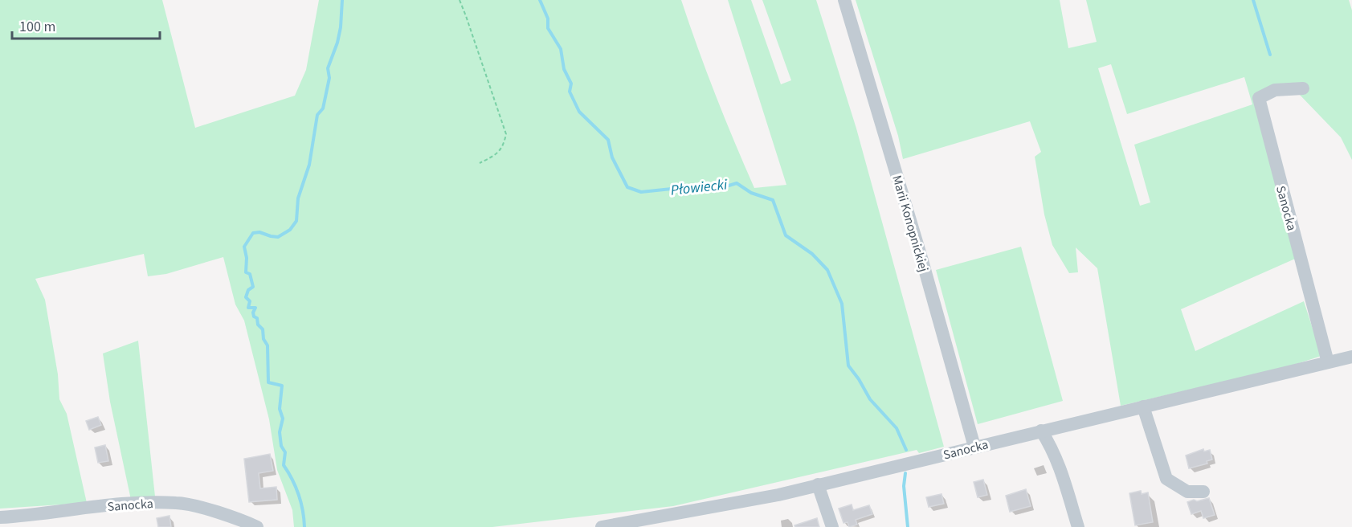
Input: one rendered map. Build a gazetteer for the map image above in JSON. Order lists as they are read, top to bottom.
{
  "streets": {
    "street": ["Sanocka", "Marii Konopnickiej"]
  },
  "crossings": [
    ["Sanocka", "Marii Konopnickiej"]
  ],
  "water": ["Płowiecki"],
  "scale_bar": "100 m"
}
